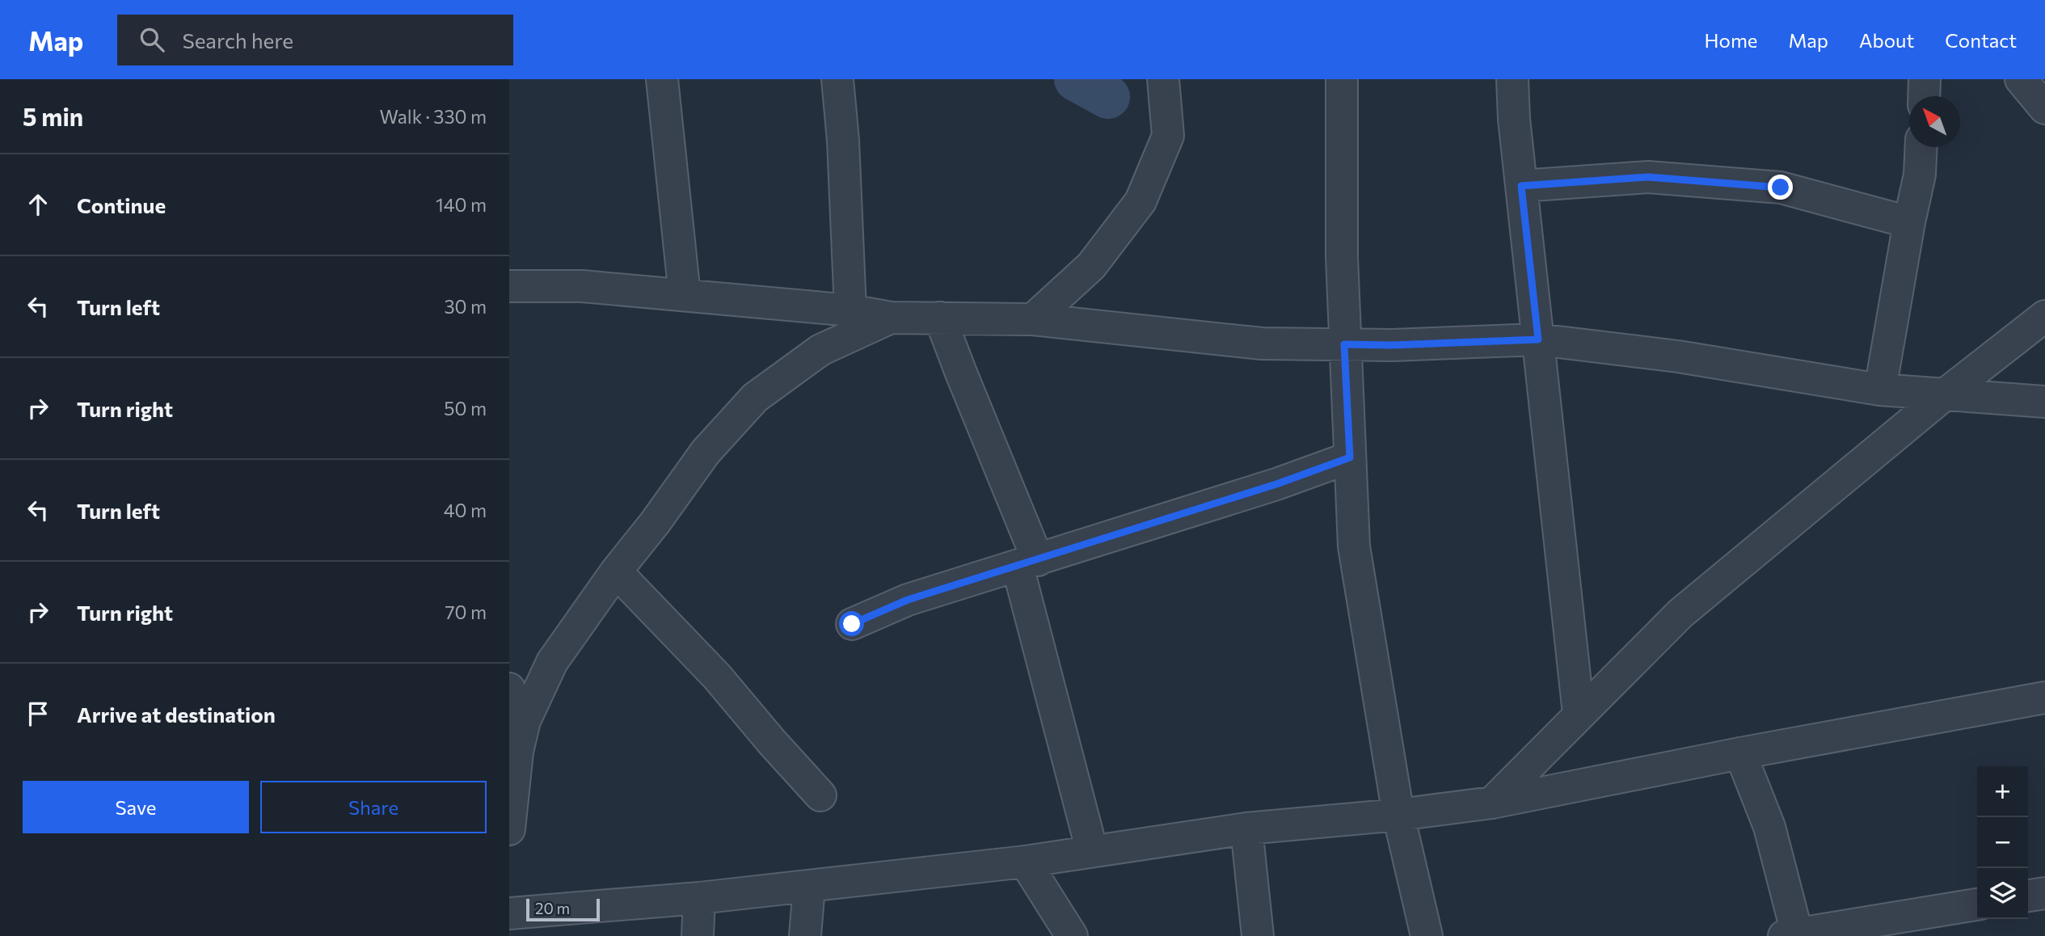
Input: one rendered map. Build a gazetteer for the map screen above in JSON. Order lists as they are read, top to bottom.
{
  "scale_bar": "20 m",
  "north": "top left",
  "page": {
    "header": "Map",
    "search": "Search here",
    "nav": [
      "Home",
      "Map",
      "About",
      "Contact"
    ],
    "heading": ["5 min", "Walk · 330 m"],
    "list": [
      ["Continue", "140 m"],
      ["Turn left", "30 m"],
      ["Turn right", "50 m"],
      ["Turn left", "40 m"],
      ["Turn right", "70 m"],
      "Arrive at destination"
    ],
    "buttons": ["Save", "Share"],
    "map_buttons": ["+", "−"],
    "scale": "20 m"
  }
}
